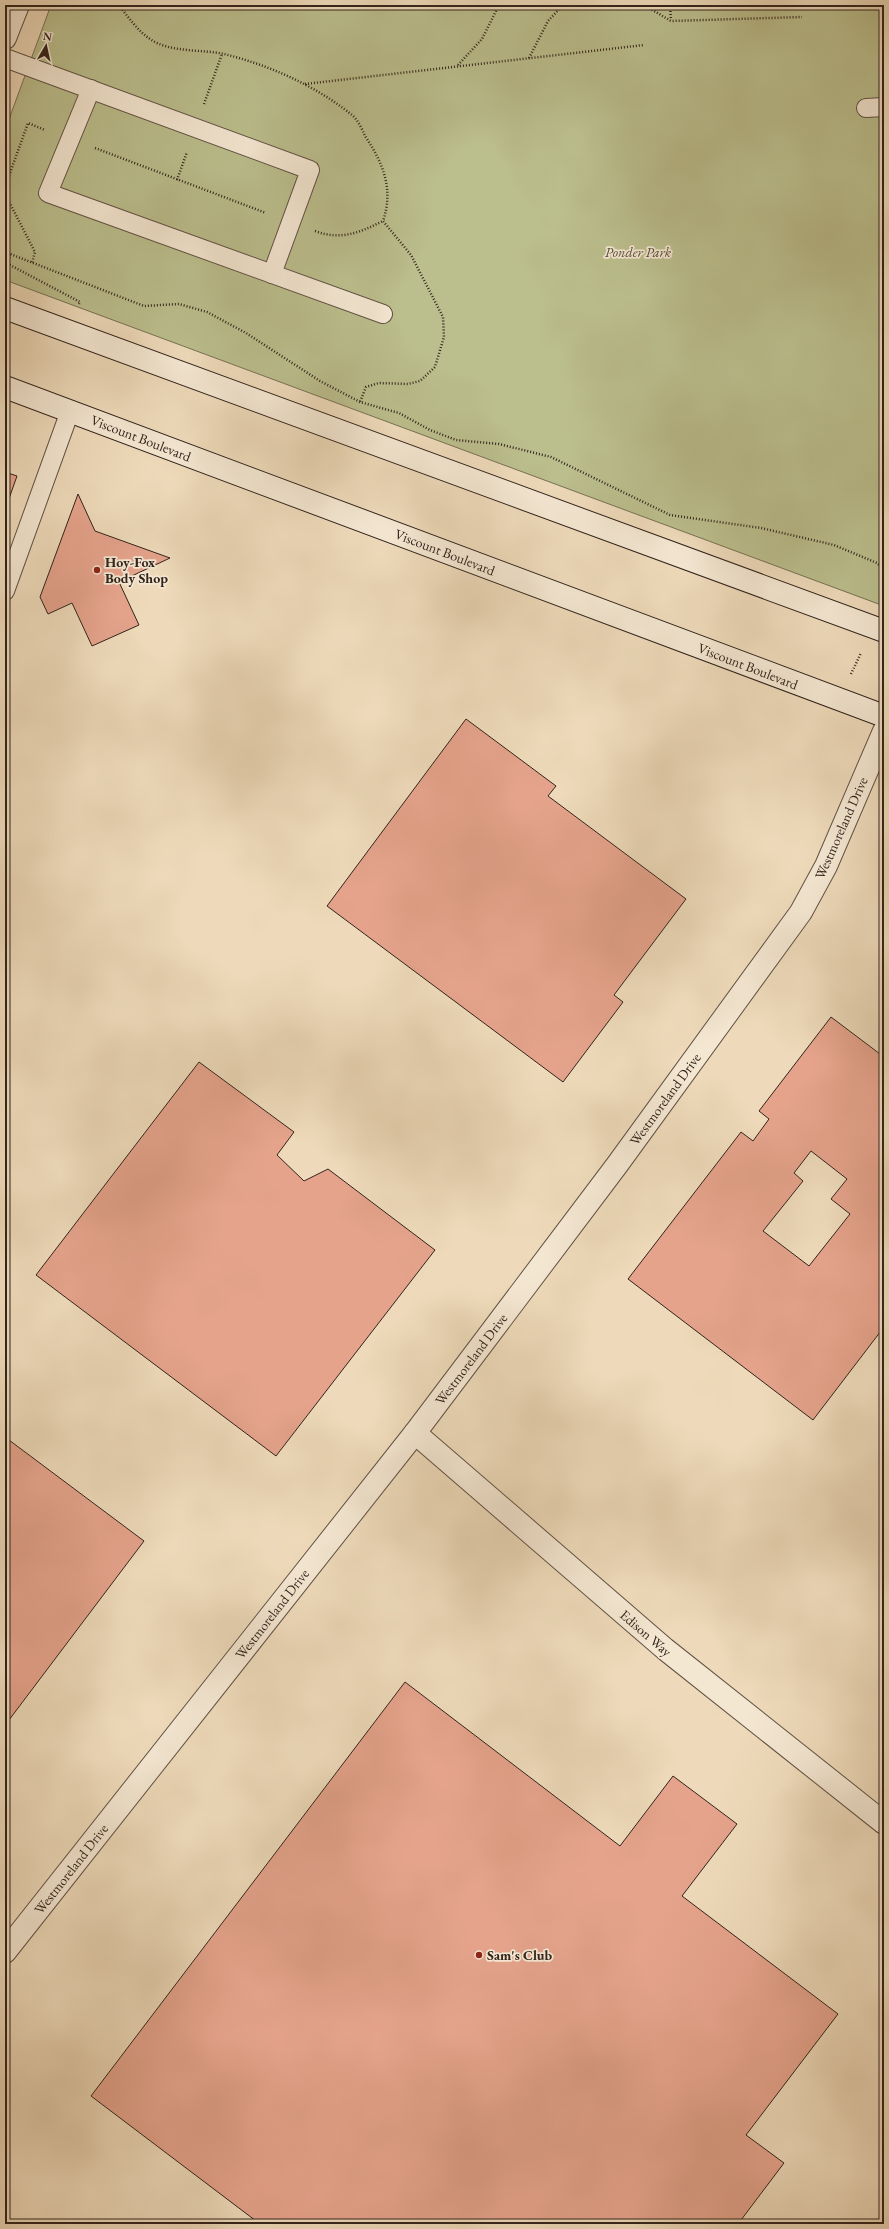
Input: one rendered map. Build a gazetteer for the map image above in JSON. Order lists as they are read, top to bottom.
{
  "streets": {
    "street": ["Viscount Boulevard", "Westmoreland Drive", "Edison Way"]
  },
  "crossings": [
    ["Westmoreland Drive", "Edison Way"]
  ],
  "parks": ["Ponder Park"],
  "places": ["Hoy-Fox Body Shop", "Sam's Club"],
  "north": "top"
}
